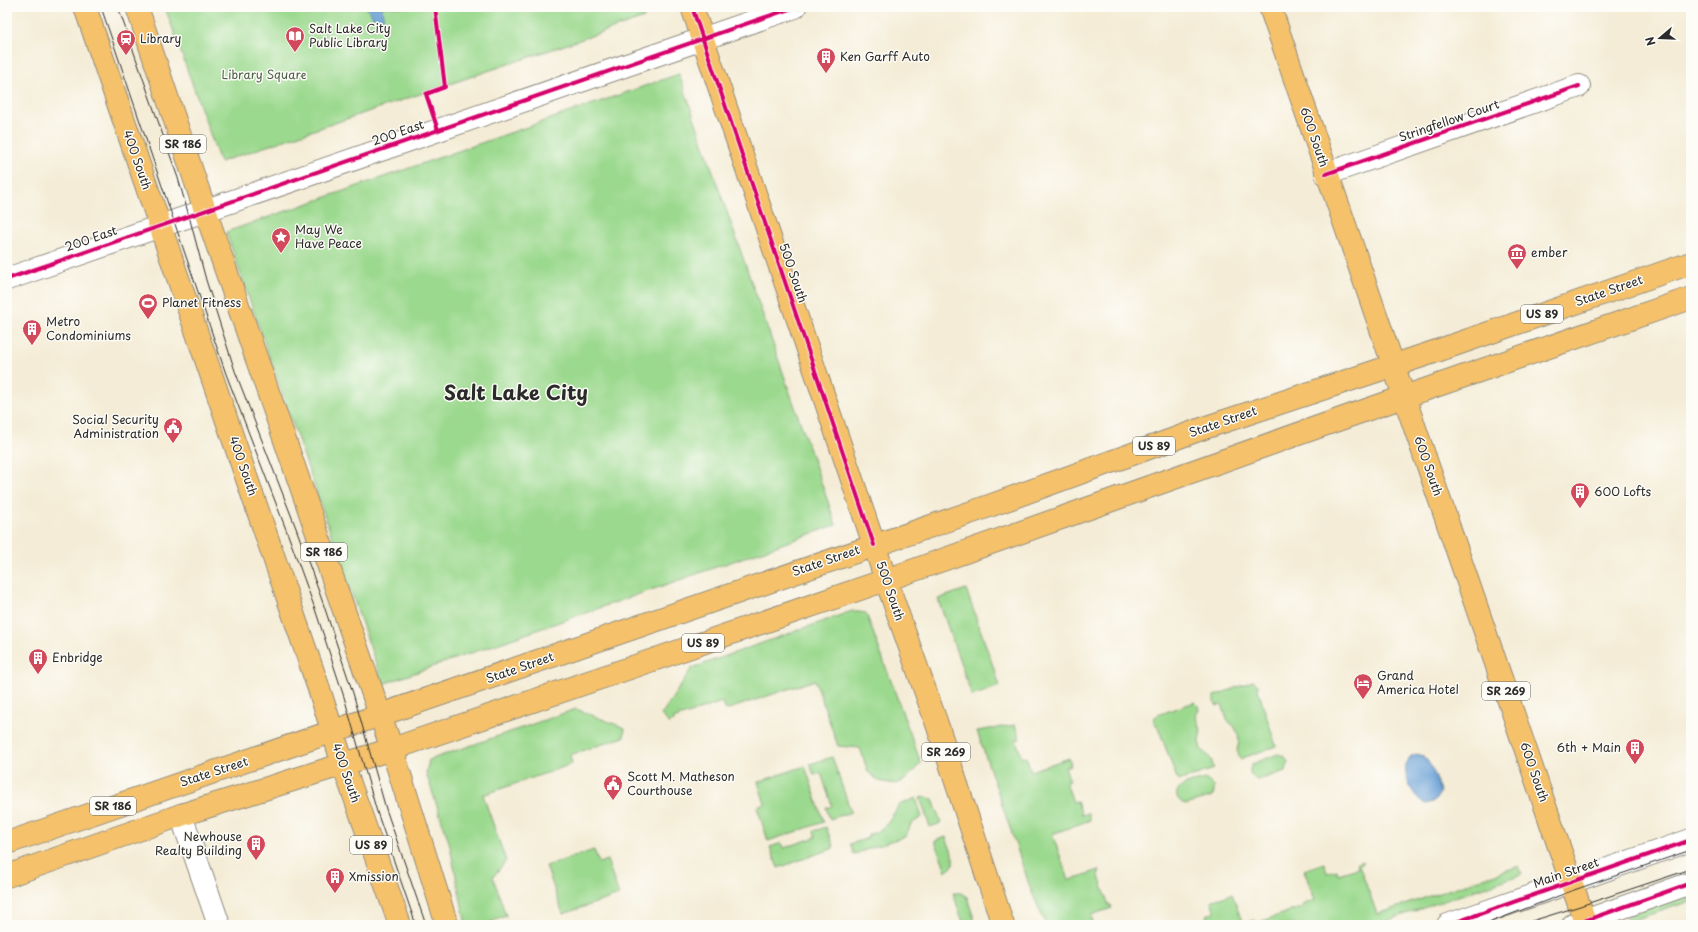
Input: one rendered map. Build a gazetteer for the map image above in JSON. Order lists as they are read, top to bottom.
{
  "streets": {
    "main road": [
      "600 South",
      "SR 186",
      "400 South",
      "500 South",
      "State Street",
      "US 89",
      "SR 269"
    ],
    "street": ["Stringfellow Court", "200 East", "Main Street"]
  },
  "crossings": [
    ["Stringfellow Court", "600 South"],
    ["200 East", "SR 186"],
    ["200 East", "400 South"],
    ["200 East", "500 South"],
    ["600 South", "State Street"],
    ["600 South", "US 89"],
    ["600 South", "Main Street"],
    ["SR 186", "400 South"],
    ["SR 186", "State Street"],
    ["SR 186", "US 89"],
    ["400 South", "State Street"],
    ["500 South", "State Street"],
    ["500 South", "US 89"]
  ],
  "districts": ["Salt Lake City"],
  "parks": ["Library Square"],
  "places": {
    "library": ["Salt Lake City Public Library"],
    "station": ["Library"],
    "building": [
      "Ken Garff Auto",
      "Metro Condominiums",
      "600 Lofts",
      "Enbridge",
      "6th + Main",
      "Newhouse Realty Building",
      "Xmission"
    ],
    "place": ["May We Have Peace"],
    "museum": ["ember"],
    "sports": ["Planet Fitness"],
    "public building": ["Social Security Administration", "Scott M. Matheson Courthouse"],
    "hotel": ["Grand America Hotel"]
  },
  "north": "left"
}
